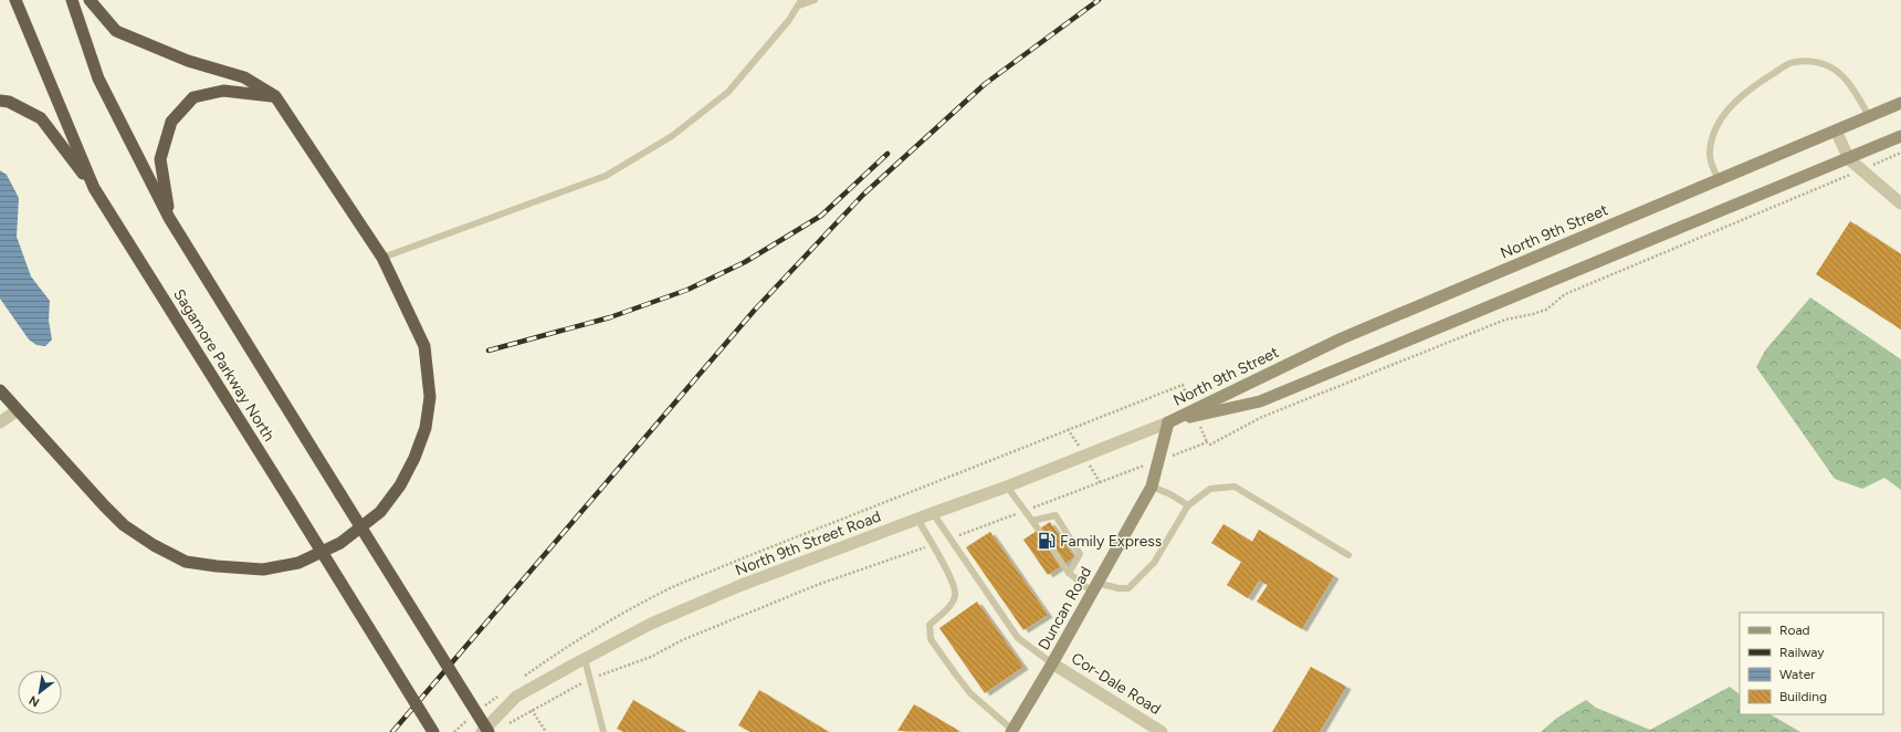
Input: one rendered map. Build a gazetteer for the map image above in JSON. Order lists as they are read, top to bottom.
{
  "streets": {
    "highway": ["Sagamore Parkway North"],
    "main road": ["North 9th Street", "Duncan Road"],
    "street": ["North 9th Street Road", "Cor-Dale Road"]
  },
  "crossings": [
    ["North 9th Street", "North 9th Street Road"],
    ["North 9th Street", "Duncan Road"],
    ["North 9th Street Road", "Duncan Road"],
    ["Duncan Road", "Cor-Dale Road"]
  ],
  "places": {
    "fuel station": ["Family Express"]
  },
  "legend": [
    "Road",
    "Railway",
    "Water",
    "Building"
  ],
  "north": "bottom left"
}
